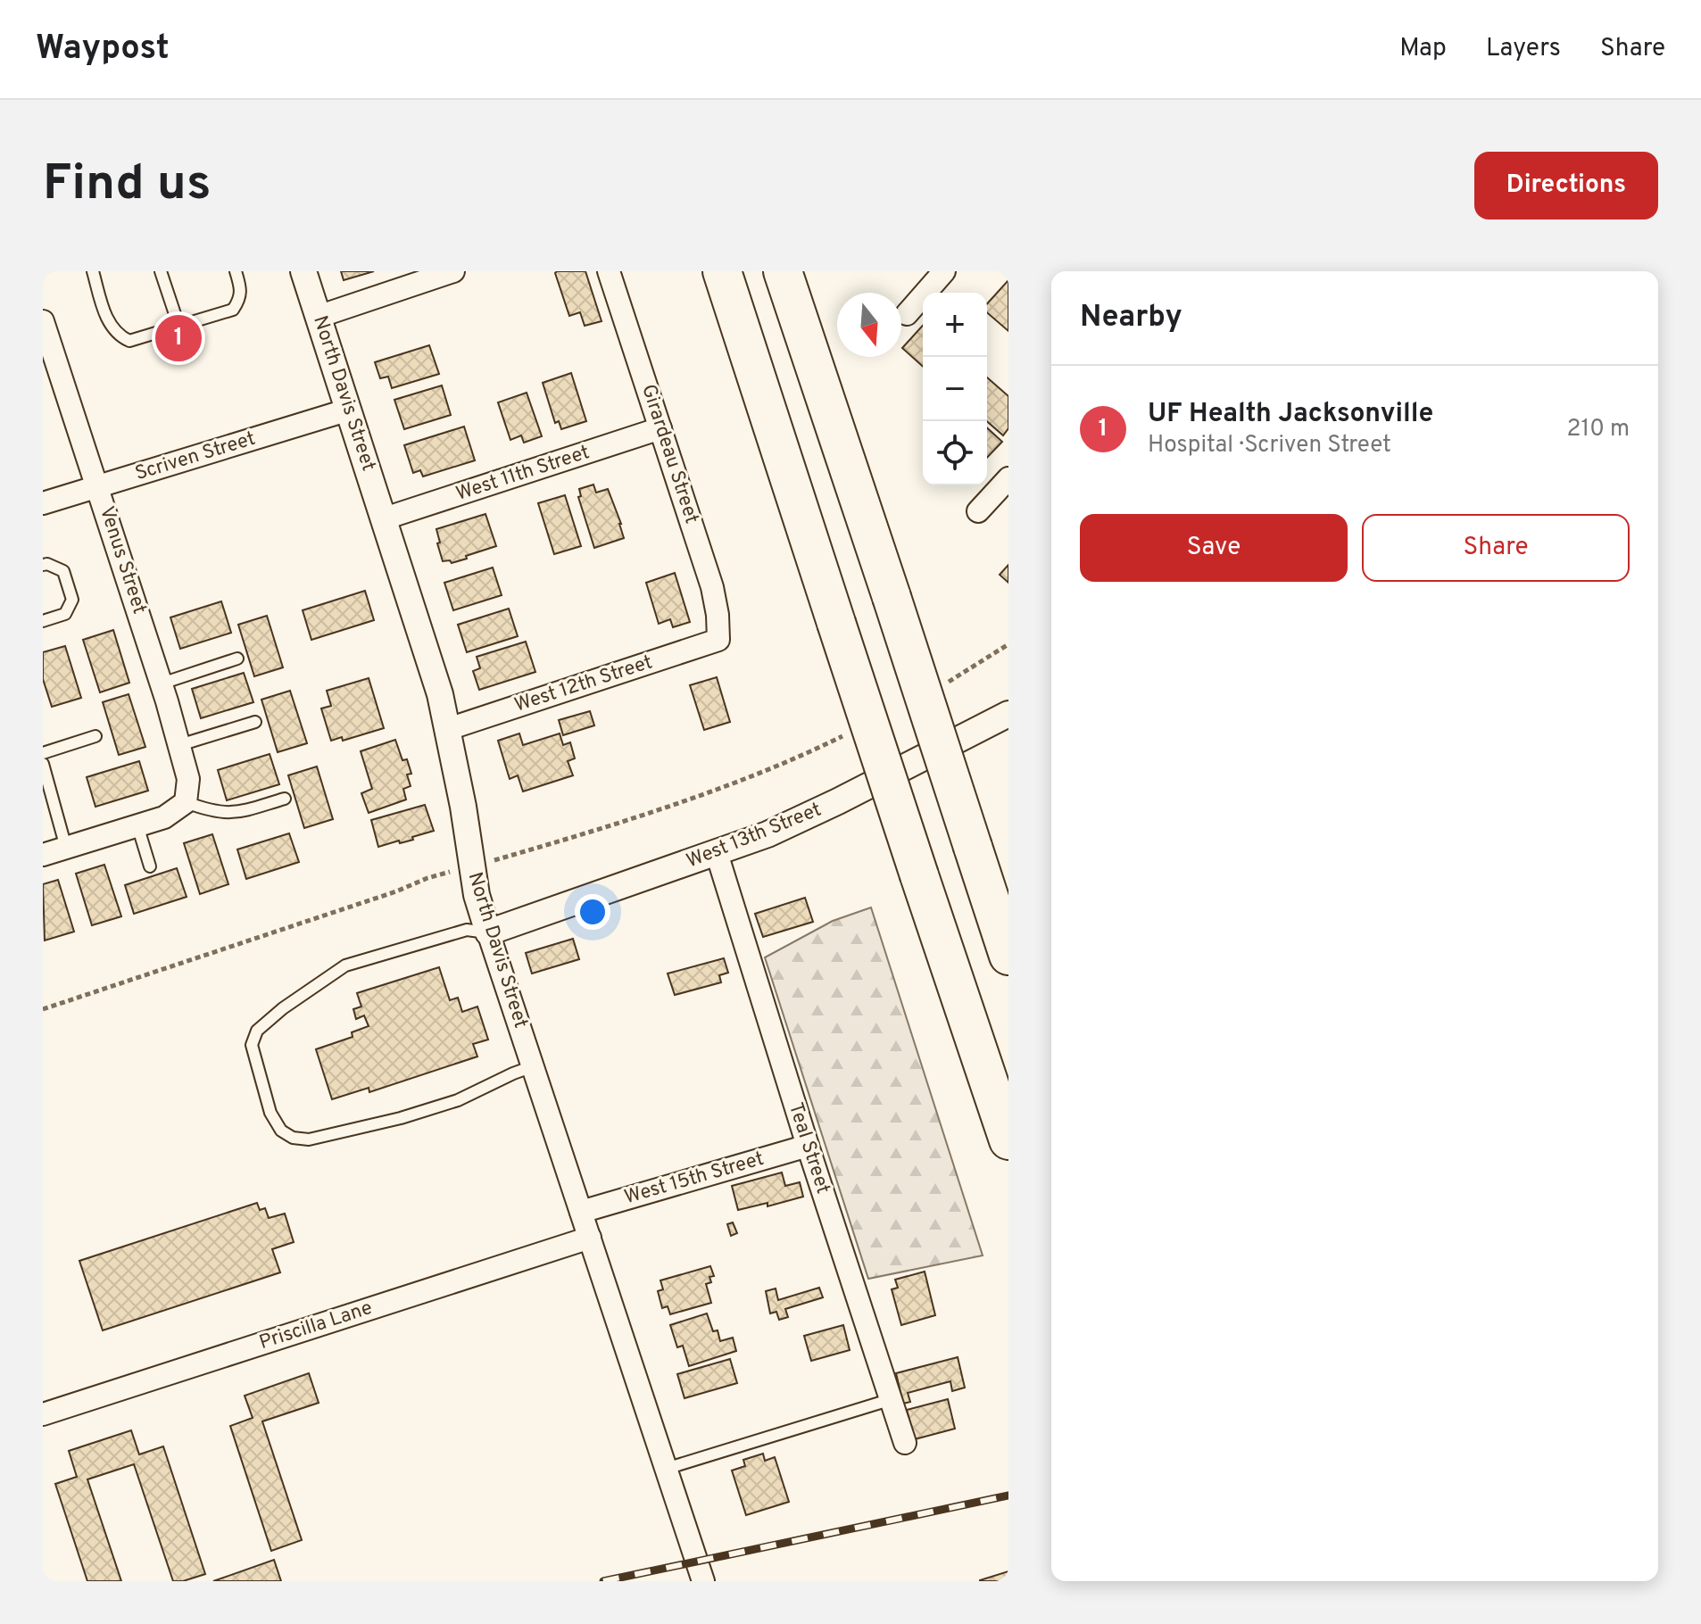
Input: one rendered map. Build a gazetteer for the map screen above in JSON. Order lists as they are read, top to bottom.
{
  "streets": {
    "street": [
      "North Davis Street",
      "Girardeau Street",
      "Scriven Street",
      "West 11th Street",
      "Venus Street",
      "West 12th Street",
      "West 13th Street",
      "Teal Street",
      "West 15th Street",
      "Priscilla Lane"
    ]
  },
  "crossings": [
    ["North Davis Street", "Scriven Street"],
    ["North Davis Street", "West 11th Street"],
    ["North Davis Street", "West 12th Street"],
    ["North Davis Street", "West 13th Street"],
    ["North Davis Street", "West 15th Street"],
    ["North Davis Street", "Priscilla Lane"],
    ["Girardeau Street", "West 11th Street"],
    ["Girardeau Street", "West 12th Street"],
    ["Scriven Street", "Venus Street"],
    ["West 13th Street", "Teal Street"],
    ["Teal Street", "West 15th Street"]
  ],
  "north": "bottom",
  "page": {
    "header": "Waypost",
    "nav": ["Map", "Layers", "Share"],
    "buttons": [
      "Directions",
      ["Save", "Share"]
    ],
    "title": "Find us",
    "heading": "Nearby",
    "map_buttons": ["+", "−"],
    "pins": "1",
    "list": [
      {
        "mark": "1",
        "name": "UF Health Jacksonville",
        "note": "Hospital · Scriven Street",
        "value": "210 m"
      }
    ]
  }
}
